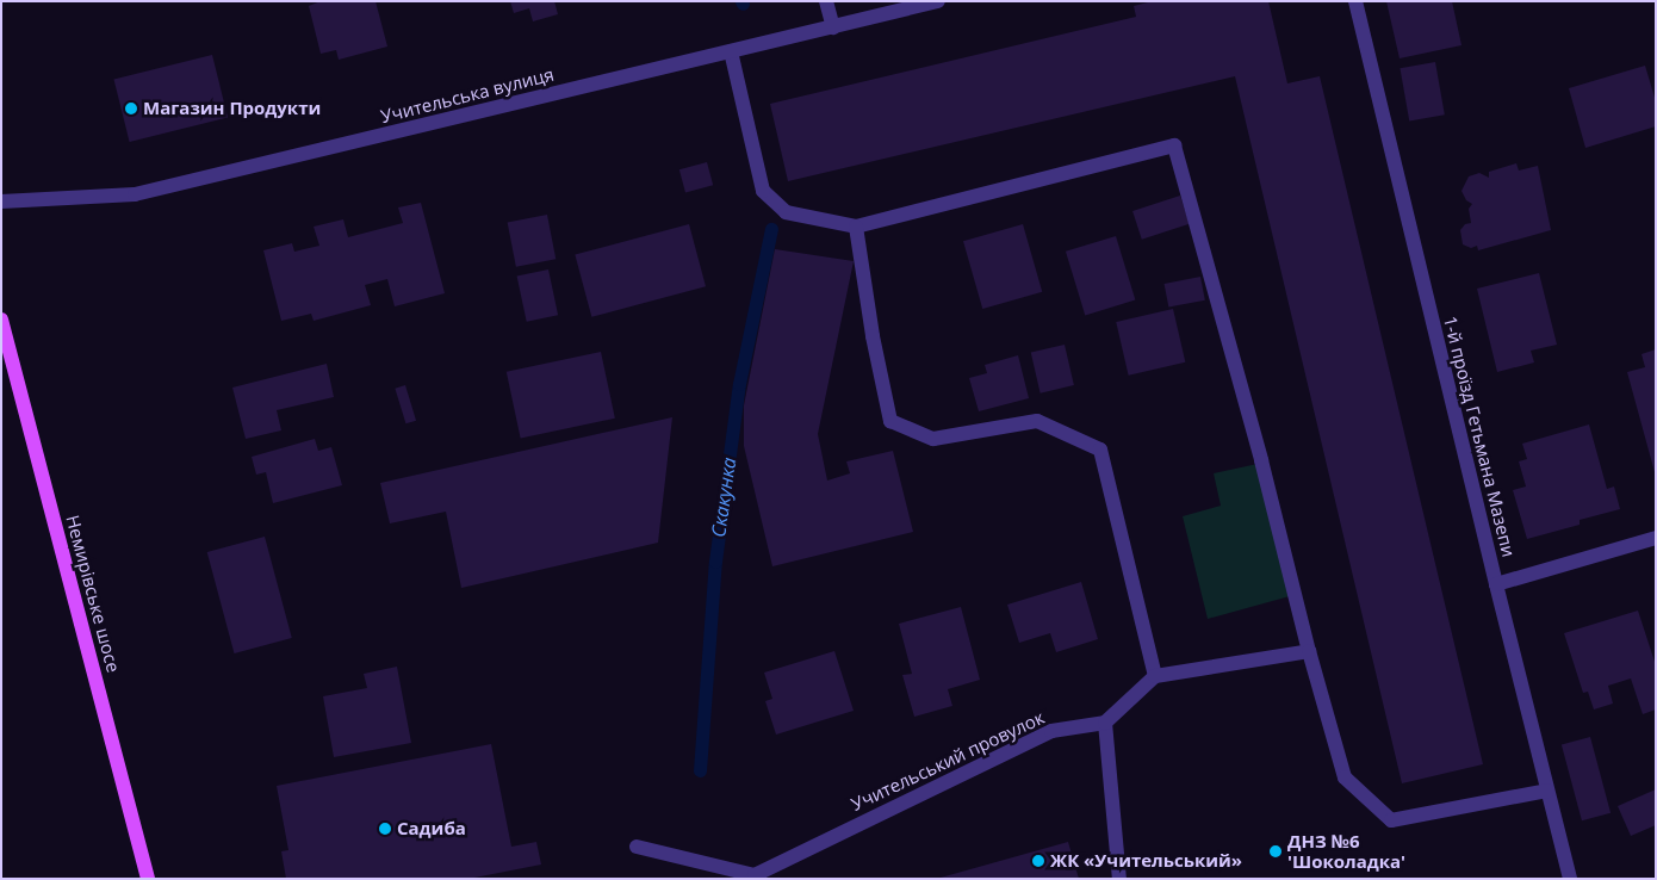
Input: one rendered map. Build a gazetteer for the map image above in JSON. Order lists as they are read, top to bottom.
{
  "streets": {
    "main road": ["Немирівське шосе"],
    "street": ["Учительська вулиця", "1-й проїзд Гетьмана Мазепи", "Учительський провулок"]
  },
  "water": ["Скакунка"],
  "places": [
    "Магазин Продукти",
    "Садиба",
    "ДНЗ №6 'Шоколадка'",
    "ЖК «Учительський»"
  ]
}
